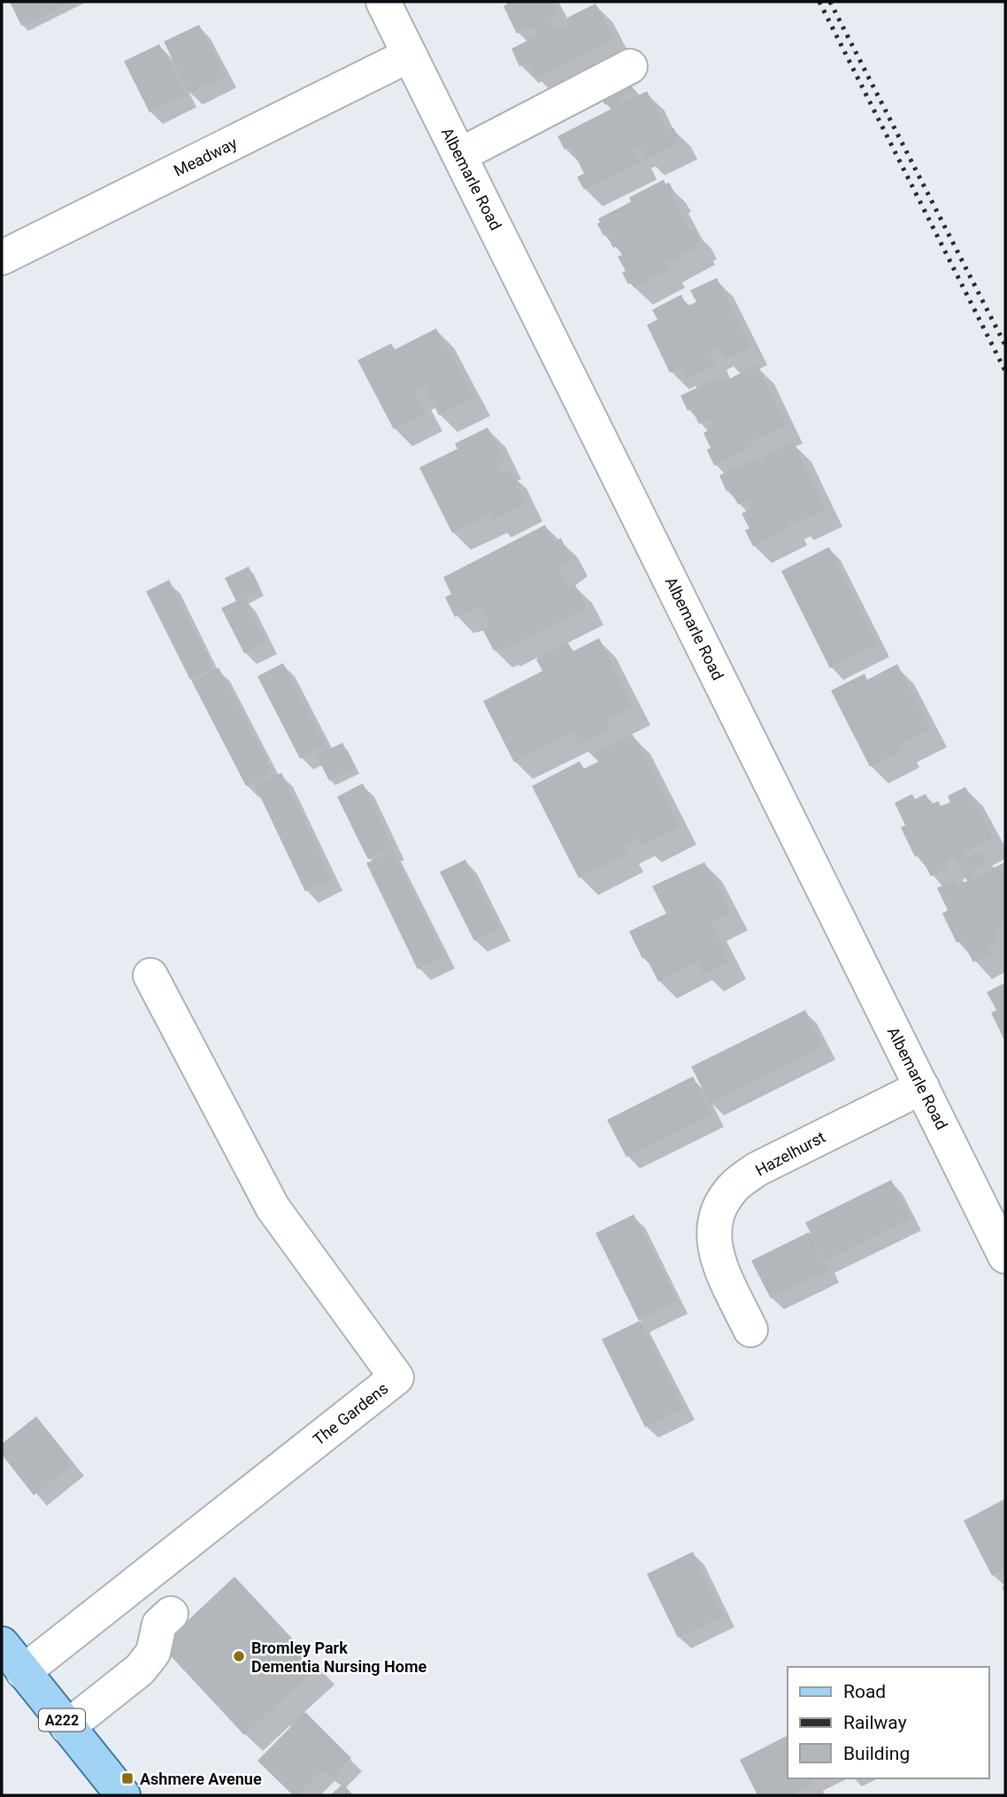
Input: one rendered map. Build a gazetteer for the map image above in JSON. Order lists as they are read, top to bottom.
{
  "streets": {
    "main road": ["A222"],
    "street": [
      "Meadway",
      "Albemarle Road",
      "Hazelhurst",
      "The Gardens"
    ]
  },
  "crossings": [
    ["Meadway", "Albemarle Road"],
    ["Albemarle Road", "Hazelhurst"],
    ["The Gardens", "A222"]
  ],
  "places": {
    "other": ["Bromley Park Dementia Nursing Home"],
    "transit": ["Ashmere Avenue"]
  },
  "legend": ["Road", "Railway", "Building"]
}
